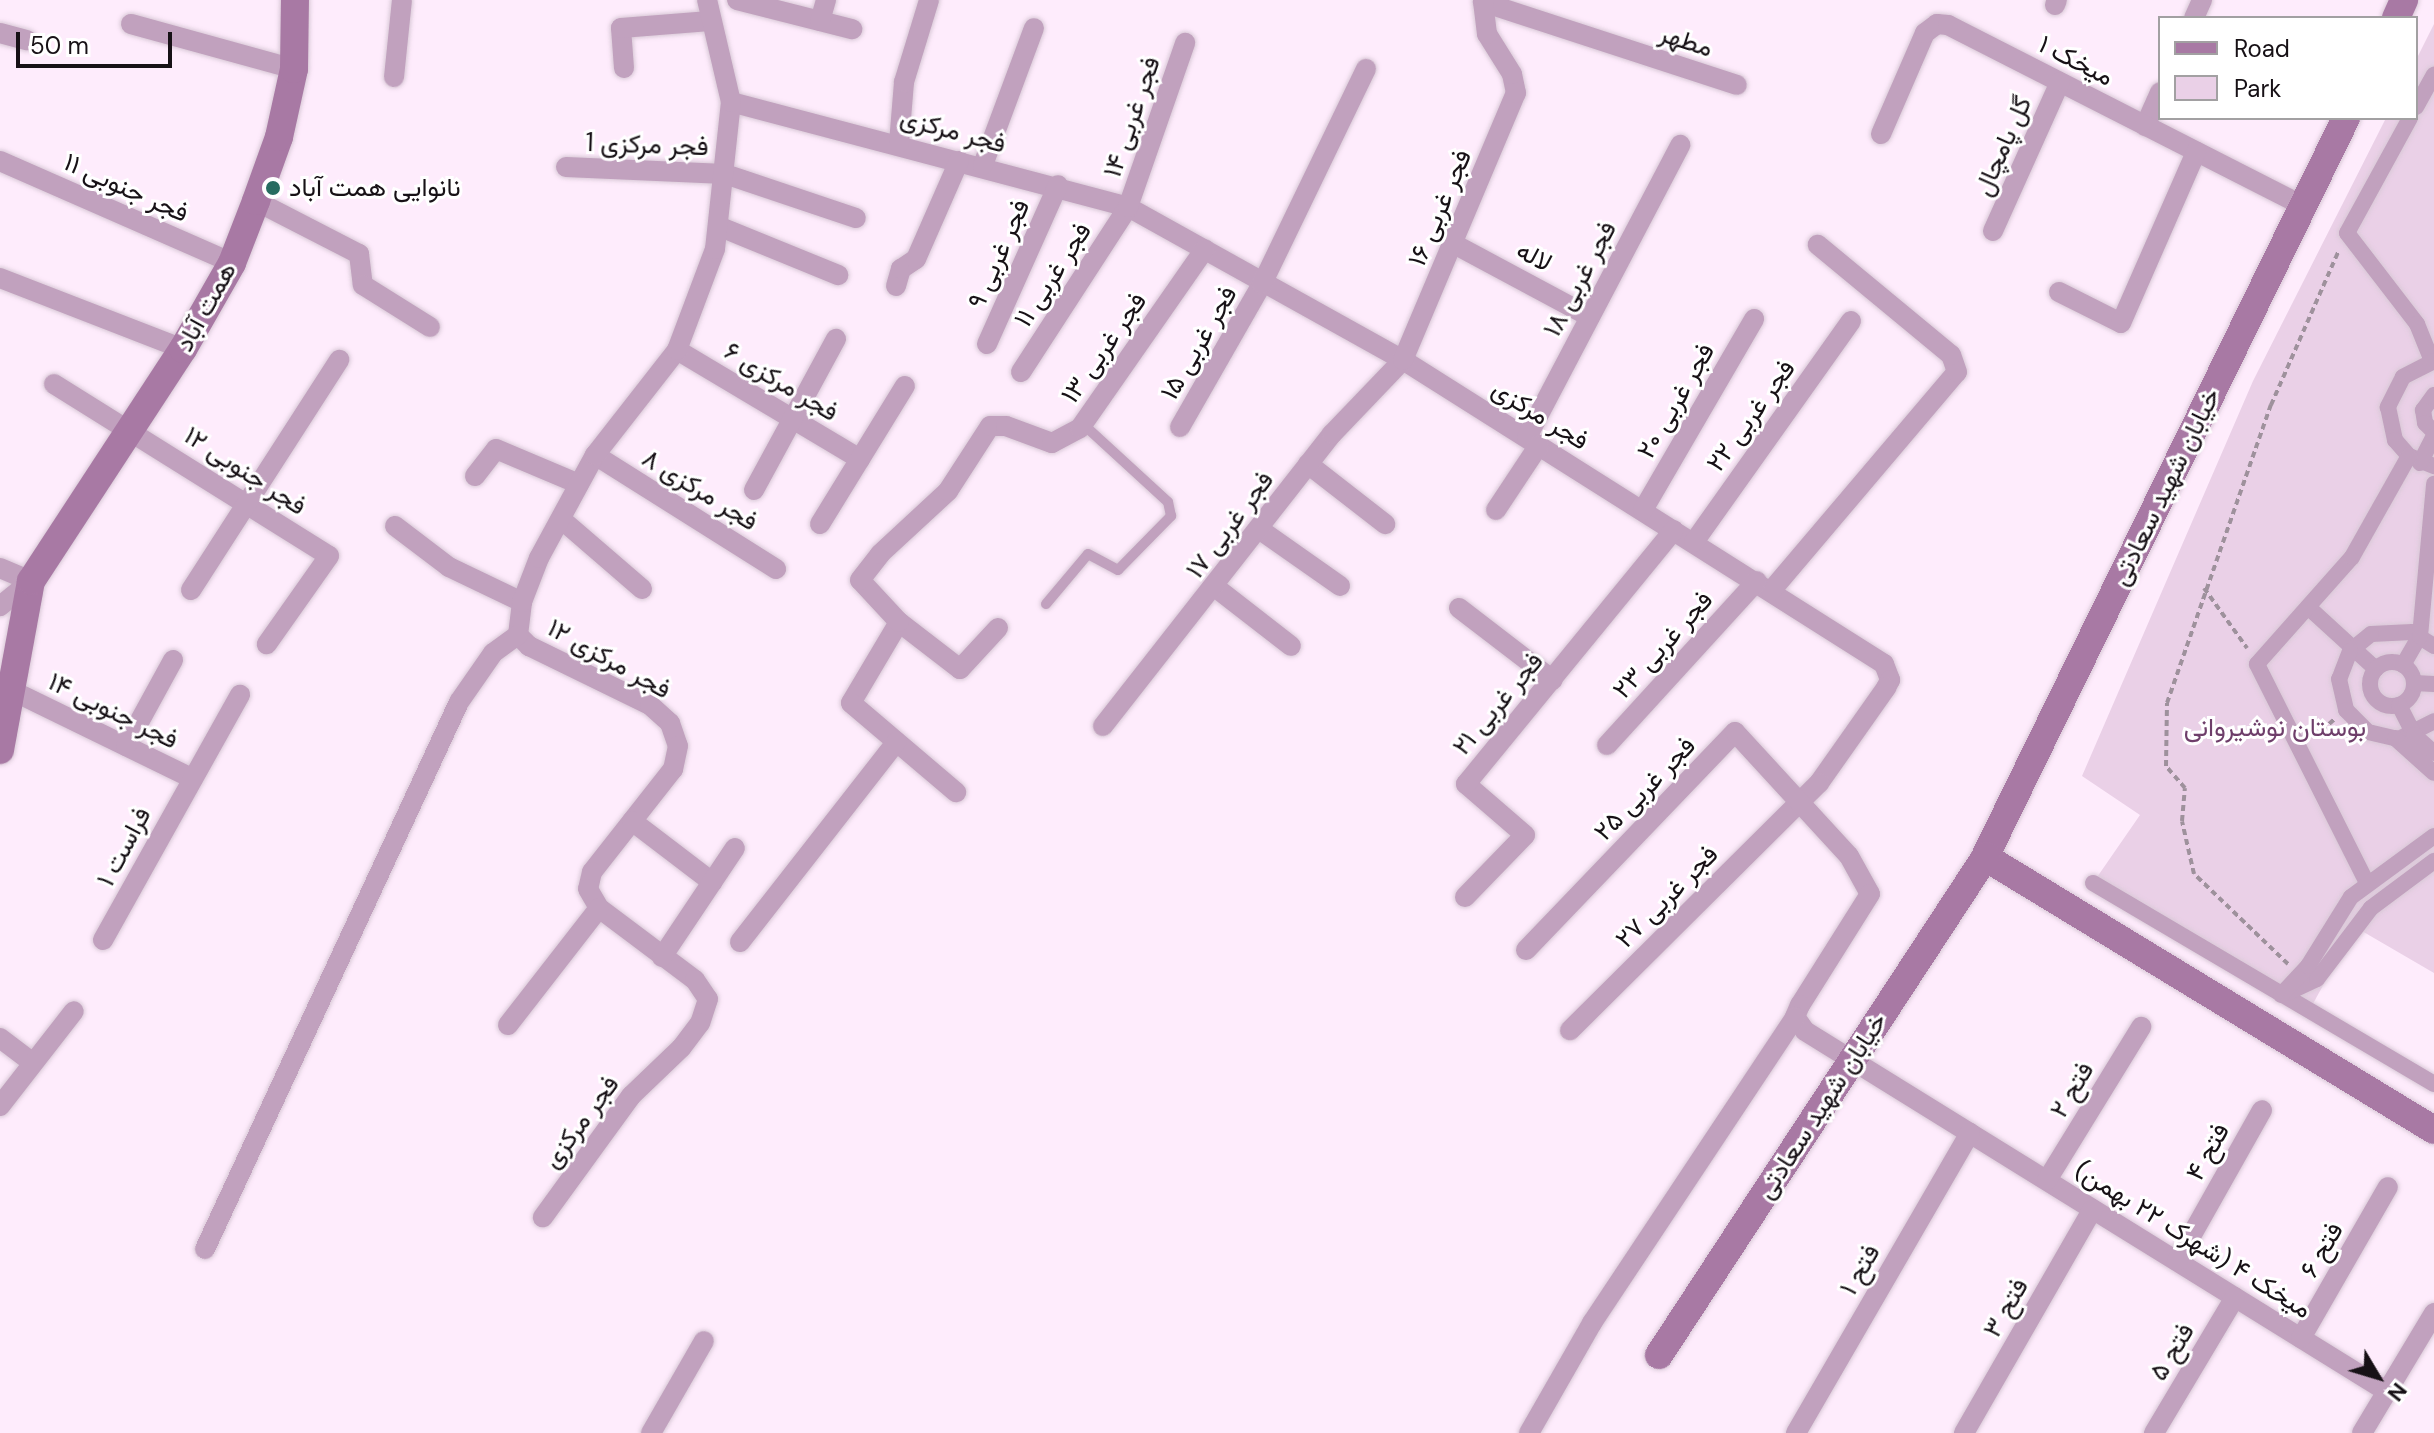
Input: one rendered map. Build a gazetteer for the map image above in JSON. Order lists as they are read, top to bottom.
{
  "streets": {
    "main road": ["همت آباد", "خیابان شهید سعادتی"],
    "street": [
      "مطهر",
      "میخک ۱",
      "فجر غربی ۱۴",
      "فجر مرکزی",
      "فجر مرکزی 1",
      "گل پامچال",
      "فجر جنوبی ۱۱",
      "فجر غربی ۱۶",
      "فجر غربی ۹",
      "لاله",
      "فجر غربی ۱۱",
      "فجر غربی ۱۸",
      "فجر غربی ۱۵",
      "فجر غربی ۱۳",
      "فجر مرکزی ۶",
      "فجر غربی ۲۰",
      "فجر غربی ۲۲",
      "فجر جنوبی ۱۲",
      "فجر مرکزی ۸",
      "فجر غربی ۱۷",
      "فجر غربی ۲۳",
      "فجر مرکزی ۱۲",
      "فجر غربی ۲۱",
      "فجر جنوبی ۱۴",
      "فجر غربی ۲۵",
      "فراست ۱",
      "فجر غربی ۲۷",
      "فتح ۲",
      "فتح ۴",
      "(شهرک ۲۲ بهمن) میخک ۴",
      "فتح ۶",
      "فتح ۱",
      "فتح ۳",
      "فتح ۵"
    ]
  },
  "crossings": [
    ["مطهر", "فجر غربی ۱۶"],
    ["میخک ۱", "گل پامچال"],
    ["میخک ۱", "خیابان شهید سعادتی"],
    ["فجر غربی ۱۴", "فجر مرکزی"],
    ["فجر غربی ۱۴", "فجر غربی ۱۱"],
    ["فجر مرکزی", "فجر غربی ۱۶"],
    ["فجر مرکزی", "فجر غربی ۹"],
    ["فجر مرکزی", "فجر غربی ۱۱"],
    ["فجر مرکزی", "فجر غربی ۱۸"],
    ["فجر مرکزی", "فجر غربی ۱۵"],
    ["فجر مرکزی", "فجر غربی ۱۳"],
    ["فجر مرکزی", "فجر غربی ۲۰"],
    ["فجر مرکزی", "فجر غربی ۲۲"],
    ["فجر مرکزی", "فجر غربی ۱۷"],
    ["فجر مرکزی", "فجر غربی ۲۳"],
    ["فجر مرکزی", "فجر غربی ۲۱"],
    ["فجر مرکزی", "فجر غربی ۲۵"],
    ["فجر مرکزی", "فجر غربی ۲۷"],
    ["فجر جنوبی ۱۱", "همت آباد"],
    ["فجر غربی ۱۶", "لاله"],
    ["فجر غربی ۱۶", "فجر غربی ۱۷"],
    ["لاله", "فجر غربی ۱۸"],
    ["همت آباد", "فجر جنوبی ۱۲"],
    ["خیابان شهید سعادتی", "(شهرک ۲۲ بهمن) میخک ۴"],
    ["فجر جنوبی ۱۴", "فراست ۱"],
    ["فجر غربی ۲۵", "فجر غربی ۲۷"],
    ["فتح ۲", "(شهرک ۲۲ بهمن) میخک ۴"],
    ["فتح ۴", "(شهرک ۲۲ بهمن) میخک ۴"],
    ["(شهرک ۲۲ بهمن) میخک ۴", "فتح ۶"],
    ["(شهرک ۲۲ بهمن) میخک ۴", "فتح ۱"],
    ["(شهرک ۲۲ بهمن) میخک ۴", "فتح ۳"],
    ["(شهرک ۲۲ بهمن) میخک ۴", "فتح ۵"]
  ],
  "parks": ["بوستان نوشیروانی"],
  "places": ["نانوایی همت آباد"],
  "legend": ["Road", "Park"],
  "scale_bar": "50 m",
  "north": "bottom right"
}
